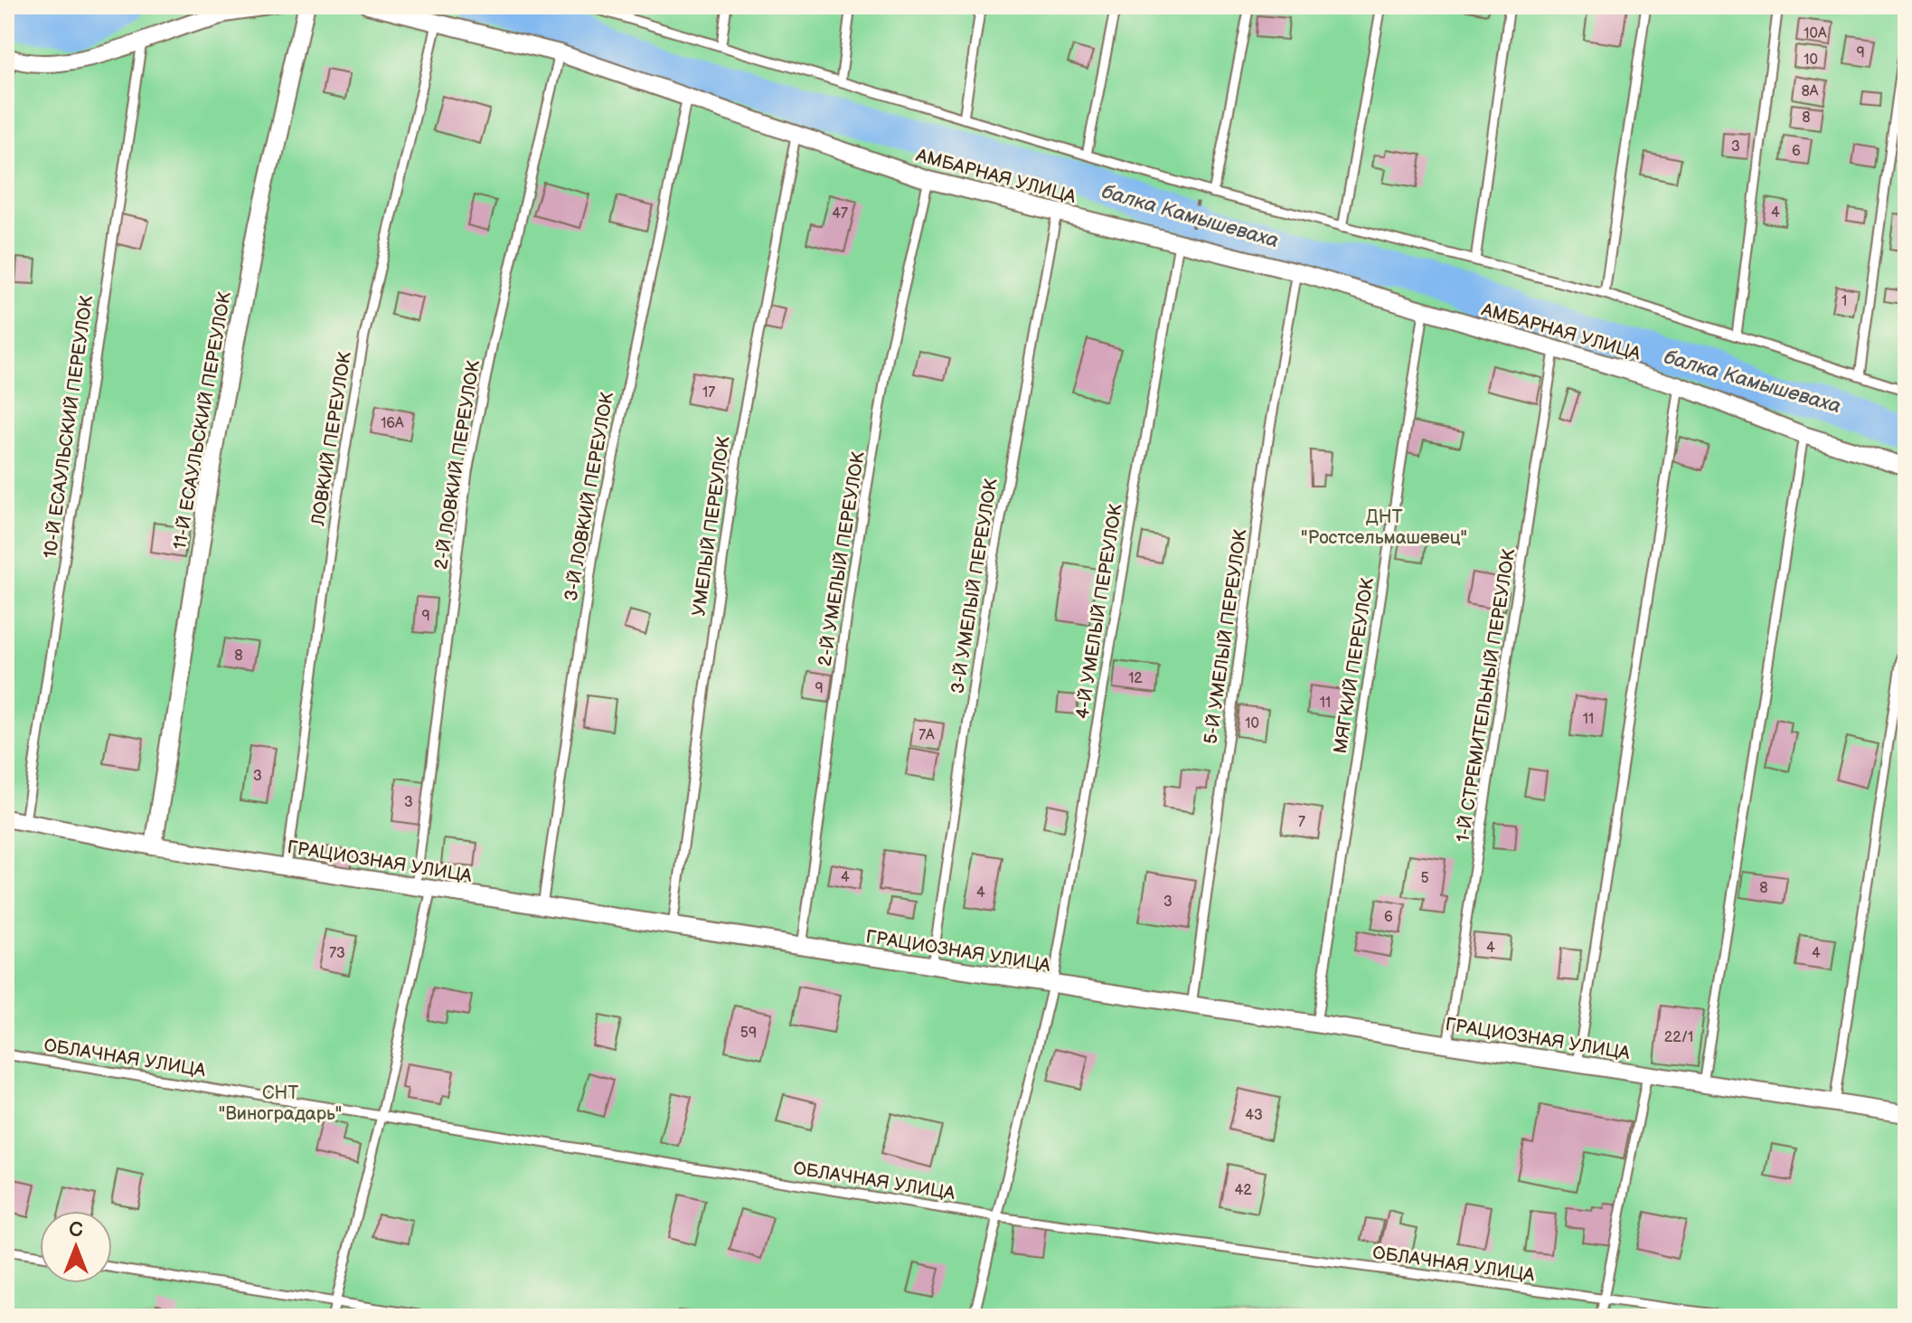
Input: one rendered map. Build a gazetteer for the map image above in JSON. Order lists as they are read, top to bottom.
{
  "streets": {
    "street": ["АМБАРНАЯ УЛИЦА", "11-Й ЕСАУЛЬСКИЙ ПЕРЕУЛОК", "ГРАЦИОЗНАЯ УЛИЦА"],
    "lane": [
      "10-Й ЕСАУЛЬСКИЙ ПЕРЕУЛОК",
      "ЛОВКИЙ ПЕРЕУЛОК",
      "2-Й ЛОВКИЙ ПЕРЕУЛОК",
      "3-Й ЛОВКИЙ ПЕРЕУЛОК",
      "УМЕЛЫЙ ПЕРЕУЛОК",
      "2-Й УМЕЛЫЙ ПЕРЕУЛОК",
      "3-Й УМЕЛЫЙ ПЕРЕУЛОК",
      "4-Й УМЕЛЫЙ ПЕРЕУЛОК",
      "5-Й УМЕЛЫЙ ПЕРЕУЛОК",
      "МЯГКИЙ ПЕРЕУЛОК",
      "1-Й СТРЕМИТЕЛЬНЫЙ ПЕРЕУЛОК",
      "ОБЛАЧНАЯ УЛИЦА"
    ]
  },
  "crossings": [
    ["АМБАРНАЯ УЛИЦА", "ЛОВКИЙ ПЕРЕУЛОК"],
    ["АМБАРНАЯ УЛИЦА", "2-Й ЛОВКИЙ ПЕРЕУЛОК"],
    ["АМБАРНАЯ УЛИЦА", "3-Й ЛОВКИЙ ПЕРЕУЛОК"],
    ["АМБАРНАЯ УЛИЦА", "УМЕЛЫЙ ПЕРЕУЛОК"],
    ["АМБАРНАЯ УЛИЦА", "2-Й УМЕЛЫЙ ПЕРЕУЛОК"],
    ["АМБАРНАЯ УЛИЦА", "3-Й УМЕЛЫЙ ПЕРЕУЛОК"],
    ["АМБАРНАЯ УЛИЦА", "4-Й УМЕЛЫЙ ПЕРЕУЛОК"],
    ["АМБАРНАЯ УЛИЦА", "5-Й УМЕЛЫЙ ПЕРЕУЛОК"],
    ["АМБАРНАЯ УЛИЦА", "МЯГКИЙ ПЕРЕУЛОК"],
    ["АМБАРНАЯ УЛИЦА", "1-Й СТРЕМИТЕЛЬНЫЙ ПЕРЕУЛОК"],
    ["11-Й ЕСАУЛЬСКИЙ ПЕРЕУЛОК", "ГРАЦИОЗНАЯ УЛИЦА"],
    ["10-Й ЕСАУЛЬСКИЙ ПЕРЕУЛОК", "ГРАЦИОЗНАЯ УЛИЦА"],
    ["ЛОВКИЙ ПЕРЕУЛОК", "ГРАЦИОЗНАЯ УЛИЦА"],
    ["2-Й ЛОВКИЙ ПЕРЕУЛОК", "ГРАЦИОЗНАЯ УЛИЦА"],
    ["2-Й ЛОВКИЙ ПЕРЕУЛОК", "ОБЛАЧНАЯ УЛИЦА"],
    ["3-Й ЛОВКИЙ ПЕРЕУЛОК", "ГРАЦИОЗНАЯ УЛИЦА"],
    ["УМЕЛЫЙ ПЕРЕУЛОК", "ГРАЦИОЗНАЯ УЛИЦА"],
    ["2-Й УМЕЛЫЙ ПЕРЕУЛОК", "ГРАЦИОЗНАЯ УЛИЦА"],
    ["3-Й УМЕЛЫЙ ПЕРЕУЛОК", "ГРАЦИОЗНАЯ УЛИЦА"],
    ["4-Й УМЕЛЫЙ ПЕРЕУЛОК", "ГРАЦИОЗНАЯ УЛИЦА"],
    ["4-Й УМЕЛЫЙ ПЕРЕУЛОК", "ОБЛАЧНАЯ УЛИЦА"],
    ["5-Й УМЕЛЫЙ ПЕРЕУЛОК", "ГРАЦИОЗНАЯ УЛИЦА"],
    ["МЯГКИЙ ПЕРЕУЛОК", "ГРАЦИОЗНАЯ УЛИЦА"],
    ["1-Й СТРЕМИТЕЛЬНЫЙ ПЕРЕУЛОК", "ГРАЦИОЗНАЯ УЛИЦА"]
  ],
  "water": ["балка Камышеваха"],
  "parks": ["ДНТ \"Ростсельмашевец\"", "СНТ \"Виноградарь\""],
  "house_numbers": [
    "10А",
    "9",
    "10",
    "8А",
    "8",
    "3",
    "6",
    "4",
    "47",
    "1",
    "17",
    "16А",
    "9",
    "8",
    "12",
    "9",
    "11",
    "11",
    "10",
    "7А",
    "3",
    "3",
    "7",
    "4",
    "5",
    "8",
    "4",
    "3",
    "6",
    "4",
    "73",
    "4",
    "59",
    "22/1",
    "43",
    "42"
  ],
  "north": "top"
}
